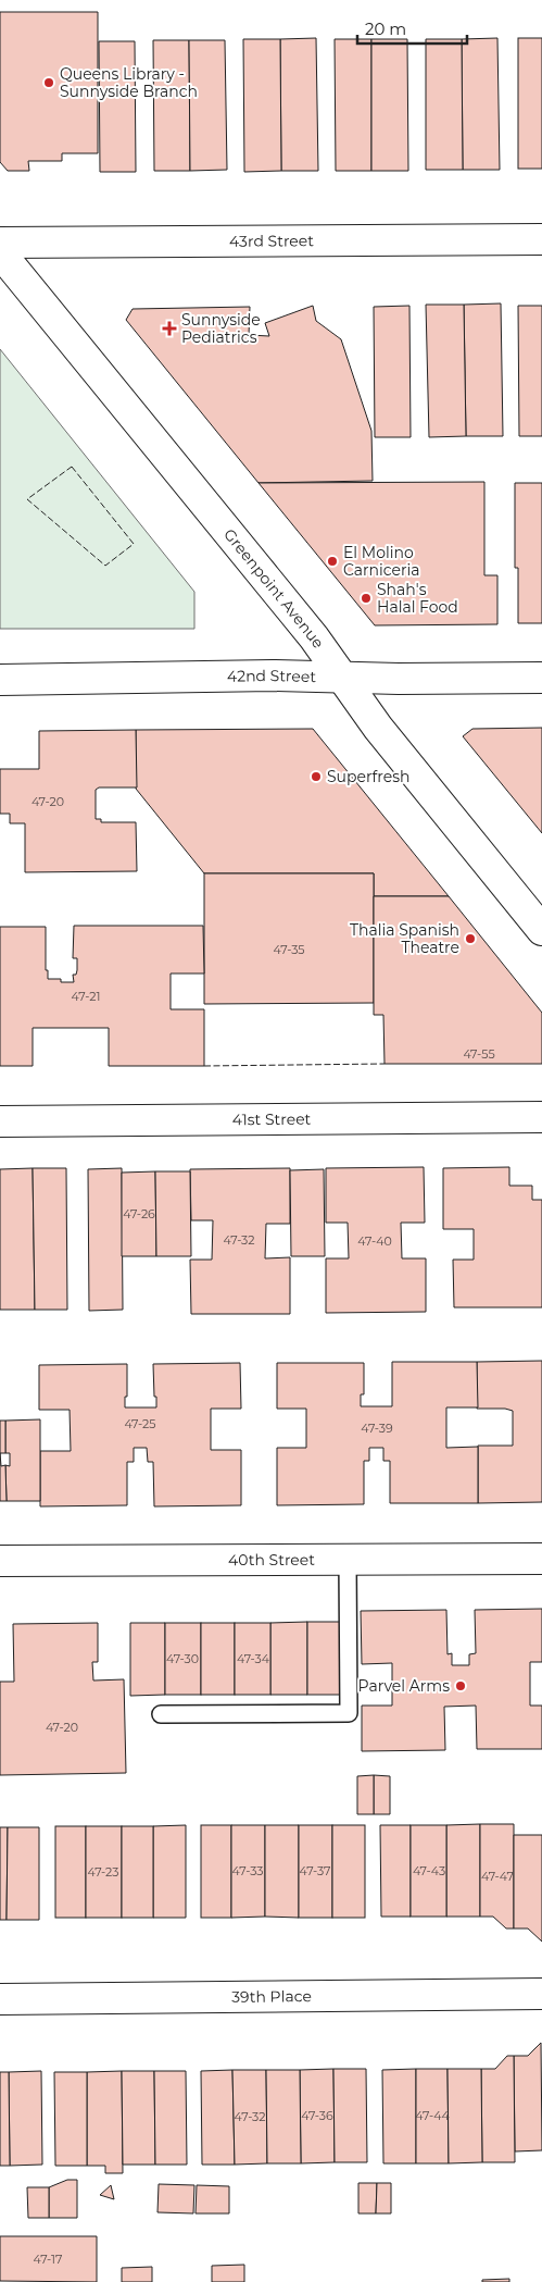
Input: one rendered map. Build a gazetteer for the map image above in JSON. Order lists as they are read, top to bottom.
{
  "streets": {
    "street": [
      "43rd Street",
      "Greenpoint Avenue",
      "42nd Street",
      "41st Street",
      "40th Street",
      "39th Place"
    ]
  },
  "crossings": [
    ["Greenpoint Avenue", "42nd Street"]
  ],
  "places": {
    "other": [
      "Queens Library - Sunnyside Branch",
      "El Molino Carniceria",
      "Shah's Halal Food",
      "Superfresh",
      "Thalia Spanish Theatre",
      "Parvel Arms"
    ],
    "health": ["Sunnyside Pediatrics"]
  },
  "house_numbers": [
    "47-20",
    "47-35",
    "47-21",
    "47-55",
    "47-26",
    "47-32",
    "47-40",
    "47-25",
    "47-39",
    "47-30",
    "47-34",
    "47-20",
    "47-33",
    "47-37",
    "47-43",
    "47-23",
    "47-47",
    "47-36",
    "47-44",
    "47-32",
    "47-17"
  ],
  "scale_bar": "20 m"
}
